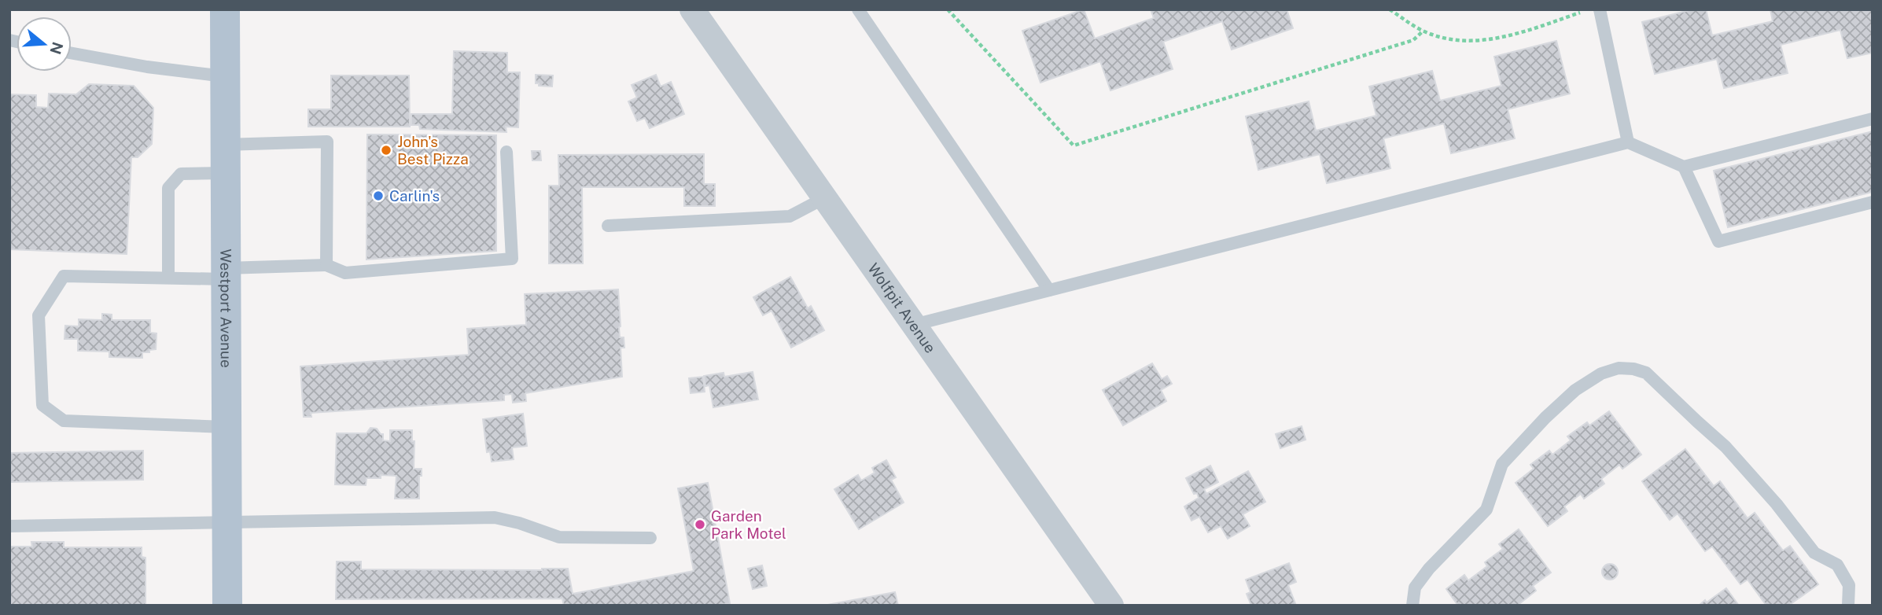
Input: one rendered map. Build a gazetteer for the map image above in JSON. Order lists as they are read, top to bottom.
{
  "streets": {
    "main road": ["Westport Avenue"],
    "street": ["Wolfpit Avenue"]
  },
  "places": ["John's Best Pizza", "Carlin's", "Garden Park Motel"],
  "north": "right"
}
